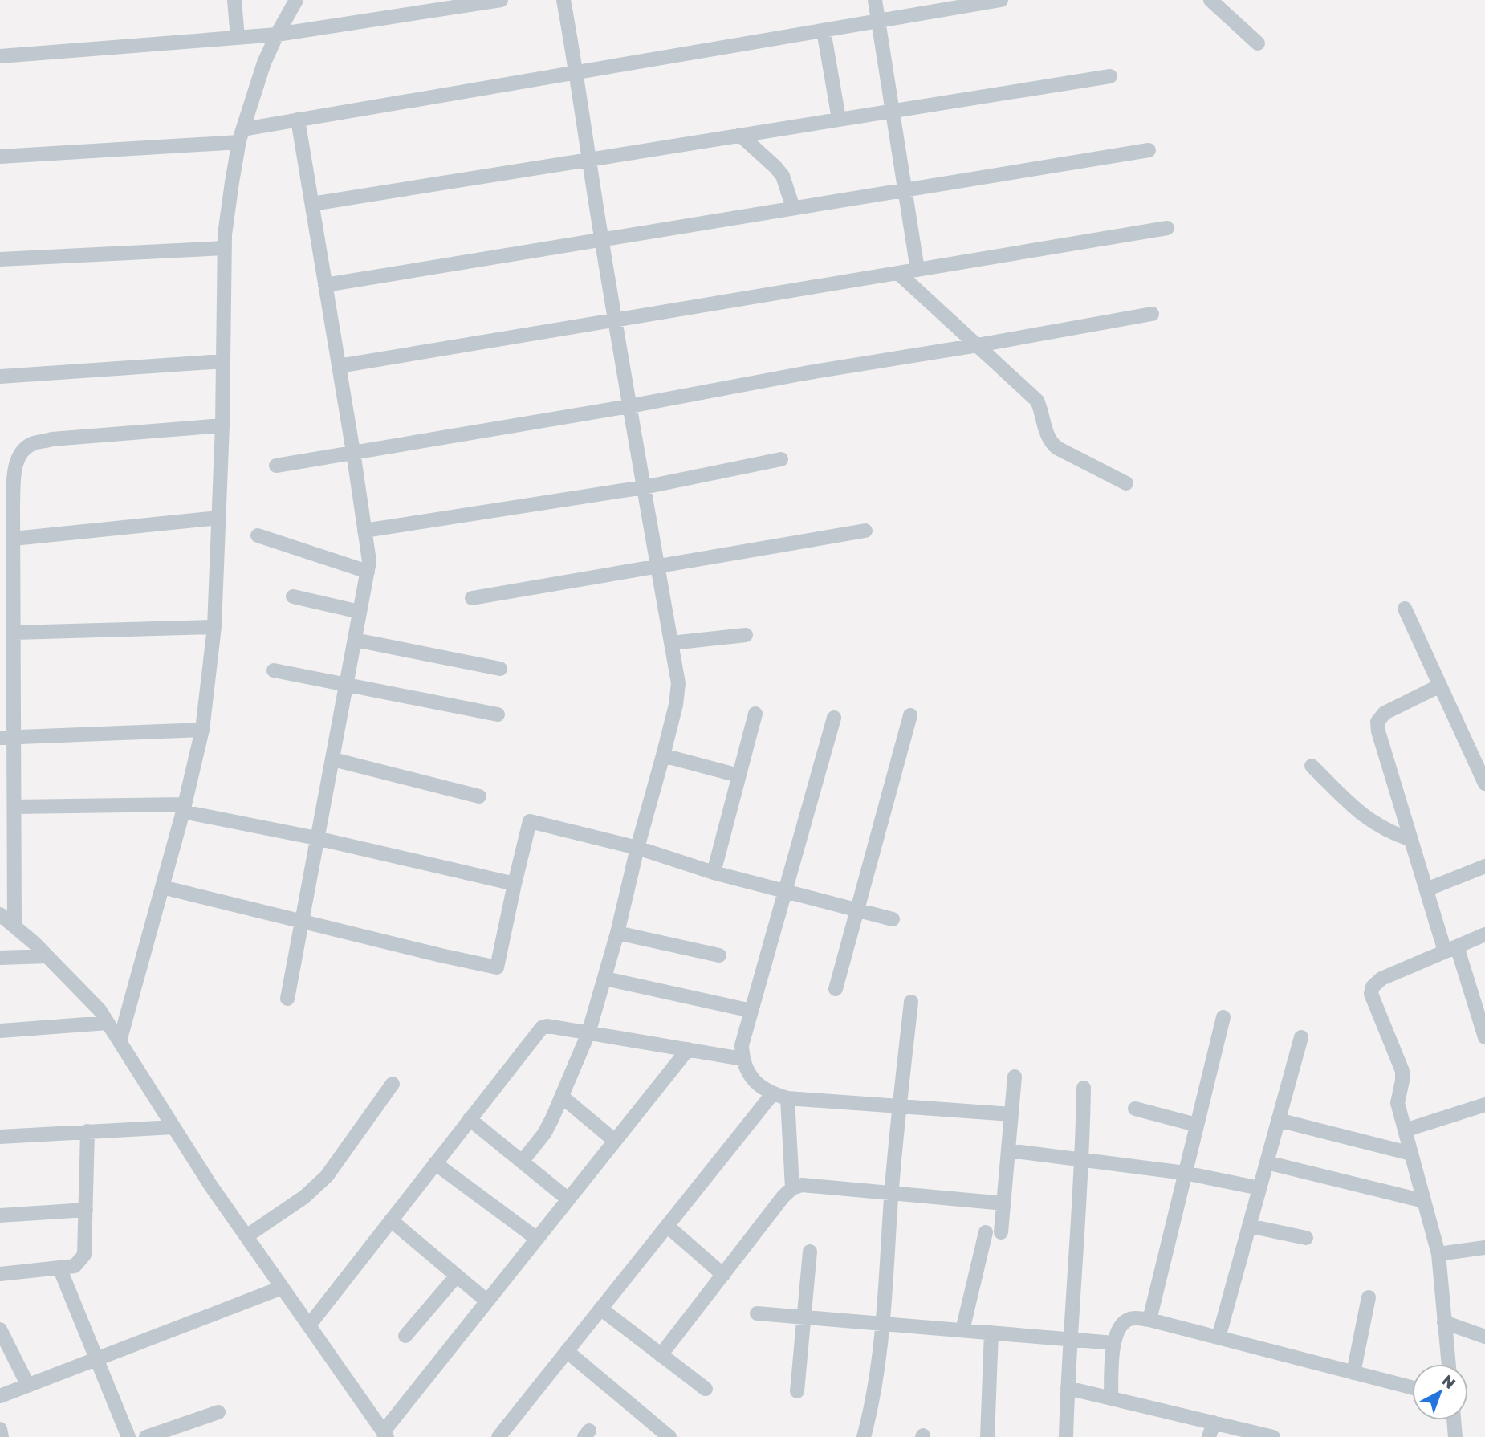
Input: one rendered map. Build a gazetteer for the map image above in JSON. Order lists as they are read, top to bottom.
{
  "north": "top right"
}
